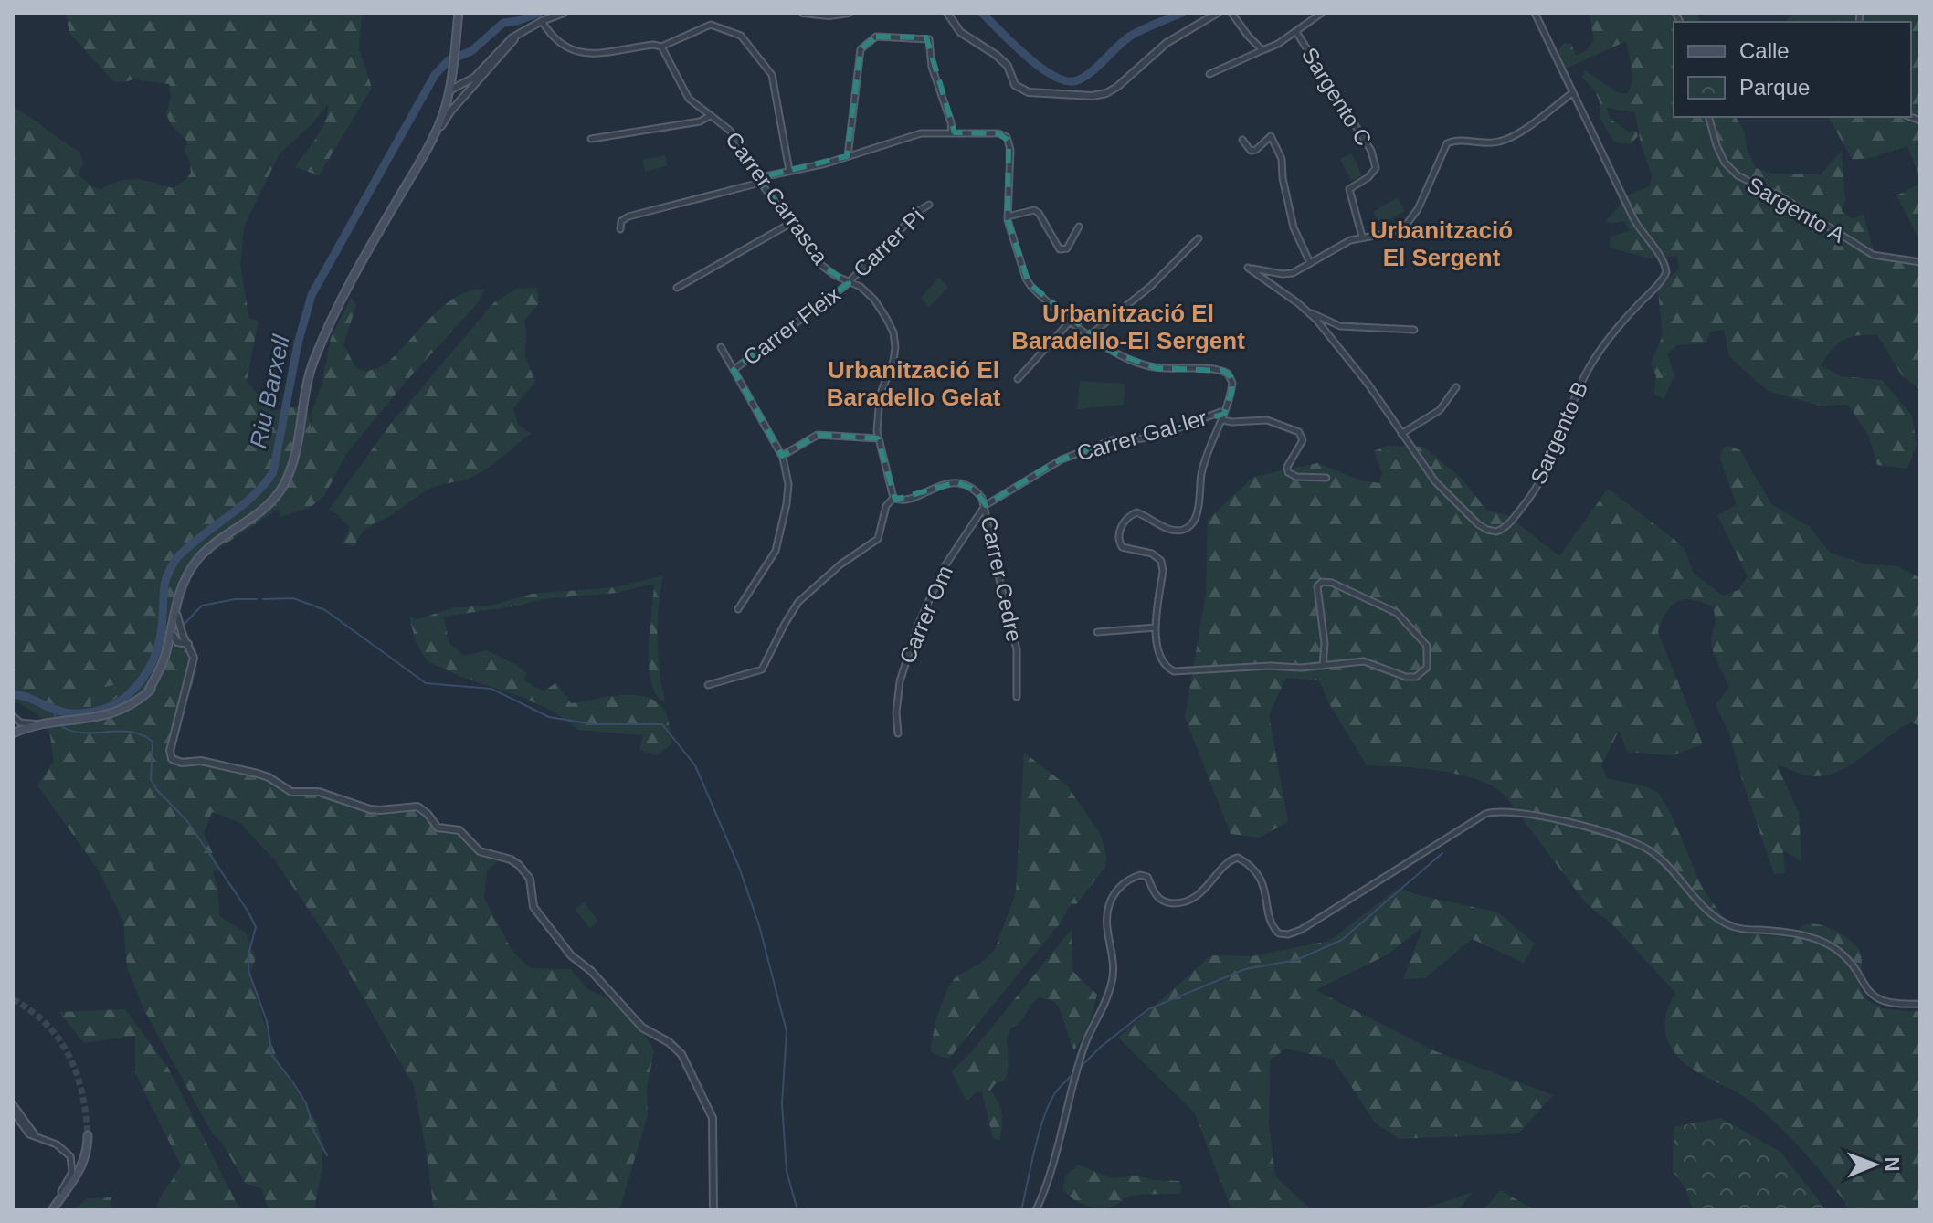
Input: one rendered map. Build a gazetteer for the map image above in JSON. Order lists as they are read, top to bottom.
{
  "streets": {
    "street": [
      "Sargento C",
      "Carrer Carrasca",
      "Sargento A",
      "Carrer Pi",
      "Carrer Fleix",
      "Sargento B",
      "Carrer Gal·ler",
      "Carrer Cedre",
      "Carrer Om"
    ]
  },
  "crossings": [
    ["Carrer Carrasca", "Carrer Pi"],
    ["Carrer Carrasca", "Carrer Fleix"],
    ["Carrer Pi", "Carrer Fleix"],
    ["Carrer Gal·ler", "Carrer Cedre"],
    ["Carrer Gal·ler", "Carrer Om"],
    ["Carrer Cedre", "Carrer Om"]
  ],
  "districts": ["Urbanització El Sergent", "Urbanització El Baradello-El Sergent", "Urbanització El Baradello Gelat"],
  "water": ["Riu Barxell"],
  "legend": ["Calle", "Parque"],
  "north": "right"
}
